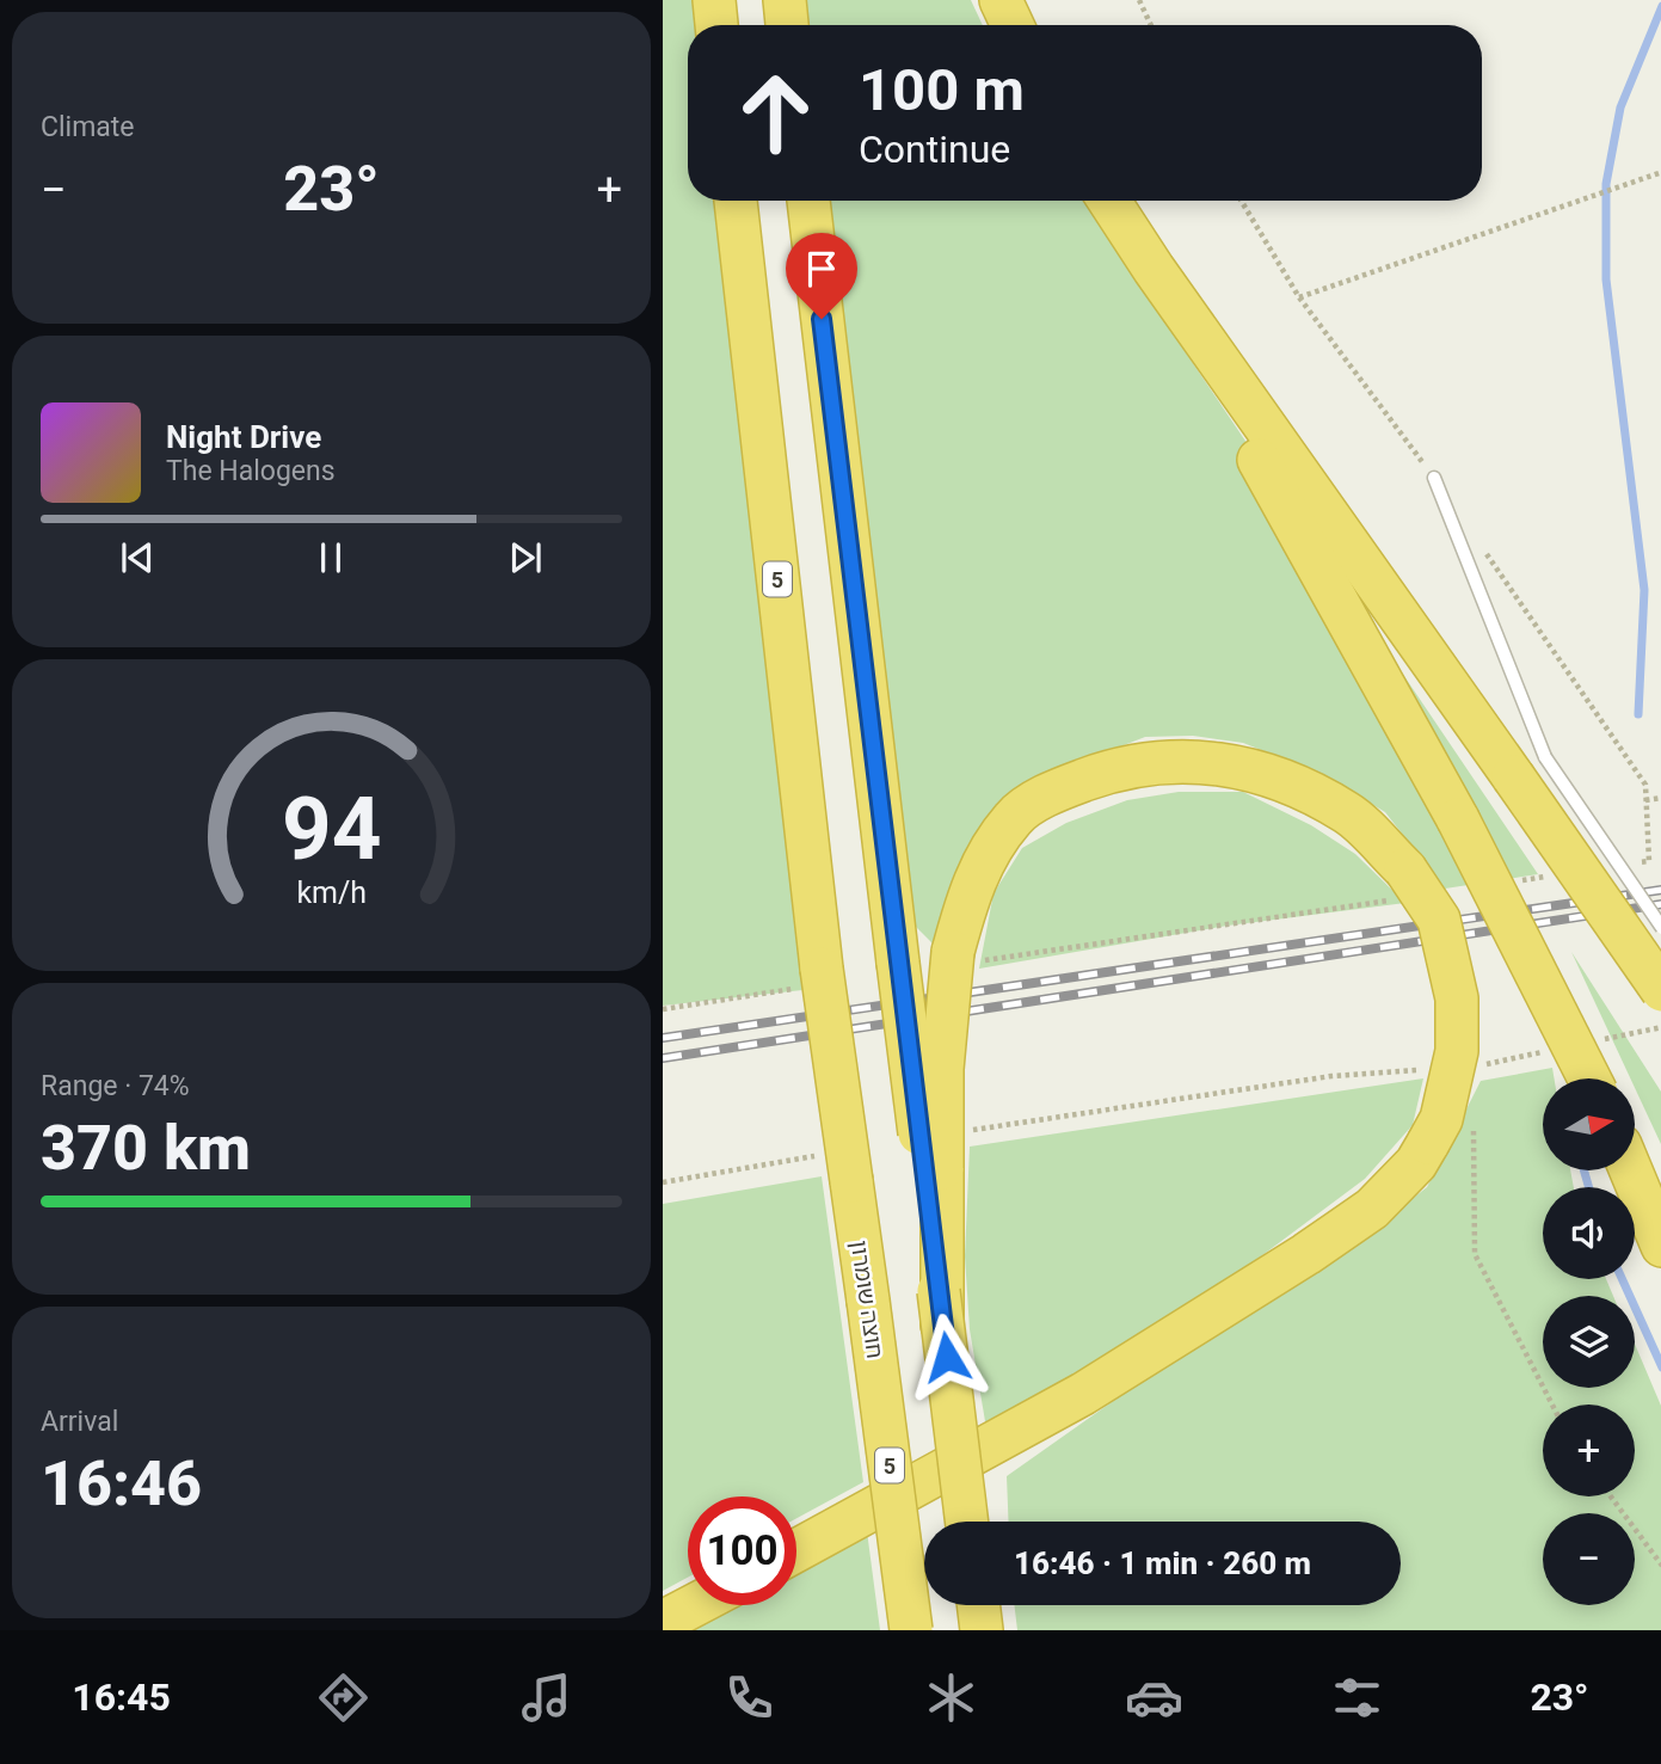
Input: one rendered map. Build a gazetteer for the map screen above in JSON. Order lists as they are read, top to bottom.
{
  "streets": {
    "highway": ["5", "חוצה שומרון"]
  },
  "crossings": [
    ["5", "חוצה שומרון"]
  ],
  "north": "right",
  "page": {
    "tile": [
      "Climate",
      ["Range · 74%", "370 km"],
      ["Arrival", "16:46"]
    ],
    "turn": ["100 m", "Continue"],
    "heat": ["−", "23°", "+"],
    "song": ["Night Drive", "The Halogens"],
    "map_buttons": ["+", "−"],
    "limit": "100",
    "trip": "16:46 · 1 min · 260 m",
    "tabs": ["16:45", "23°"],
    "gauge": ["94", "km/h"]
  }
}
